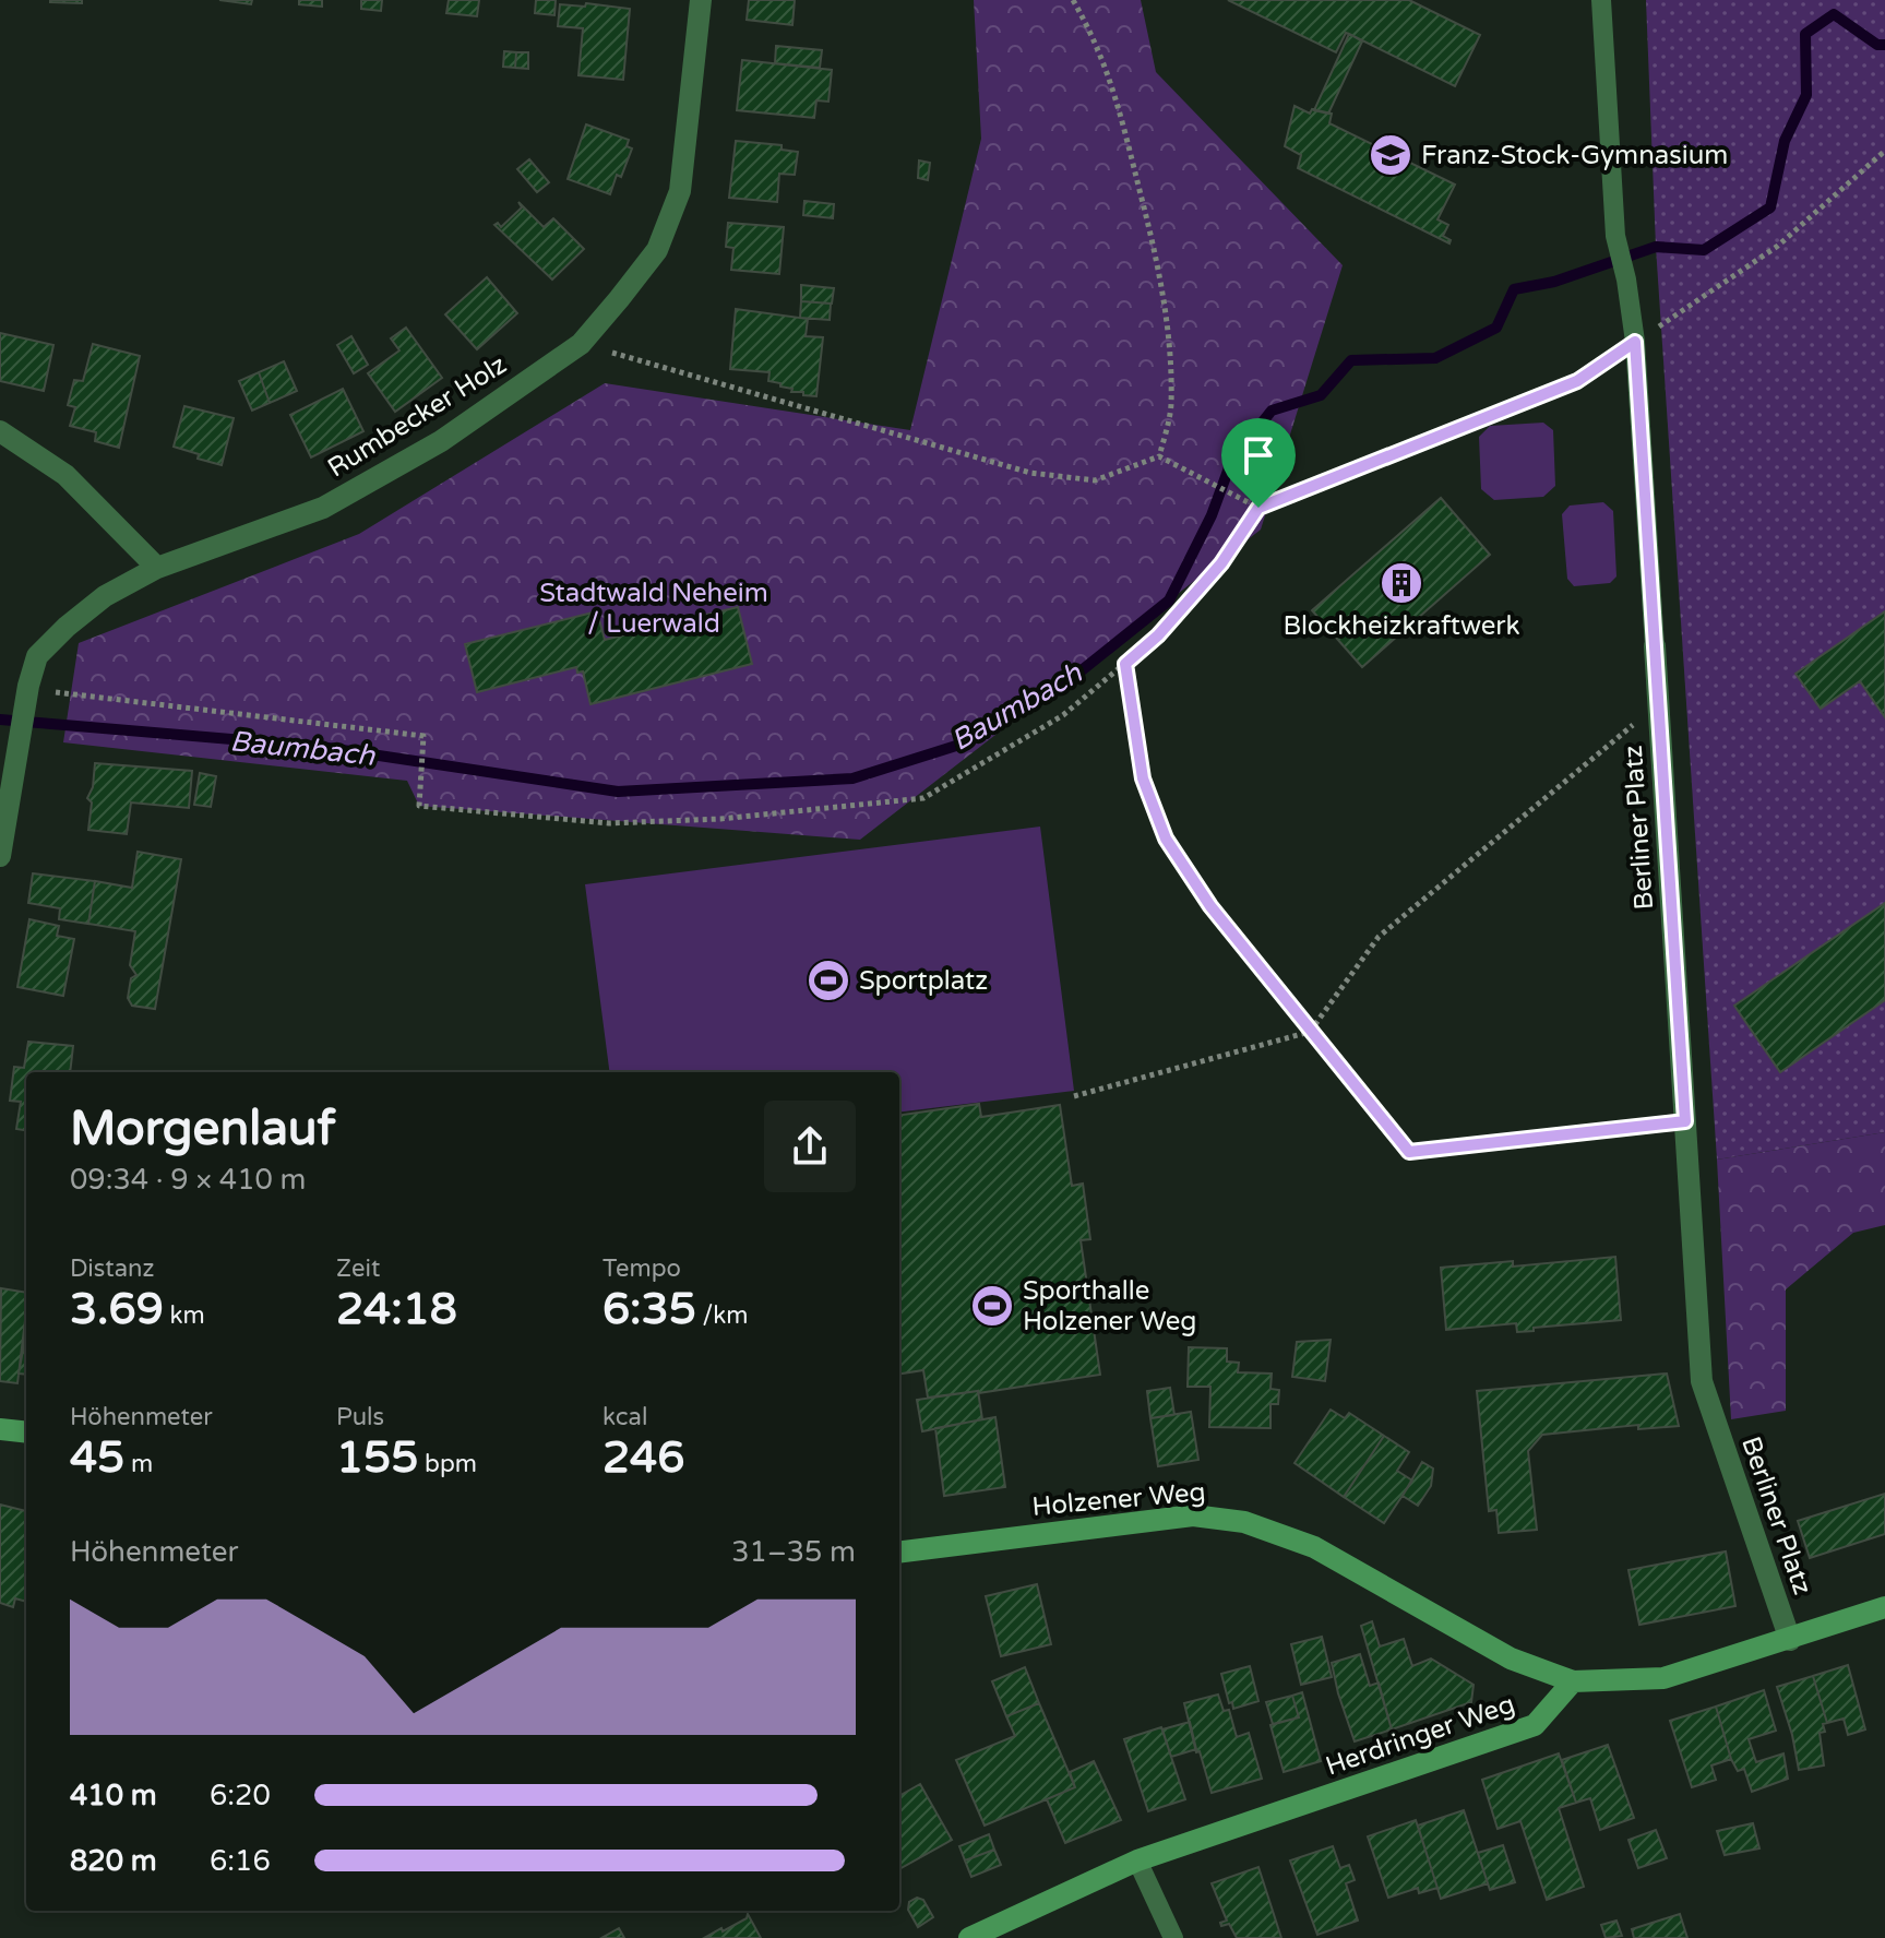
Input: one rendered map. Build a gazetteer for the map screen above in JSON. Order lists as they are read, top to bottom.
{
  "streets": {
    "main road": ["Holzener Weg", "Herdringer Weg"],
    "street": ["Rumbecker Holz", "Berliner Platz"]
  },
  "crossings": [
    ["Holzener Weg", "Herdringer Weg"]
  ],
  "water": ["Baumbach"],
  "parks": ["Stadtwald Neheim / Luerwald"],
  "places": {
    "school or university": ["Franz-Stock-Gymnasium"],
    "building": ["Blockheizkraftwerk"],
    "sports": ["Sportplatz", "Sporthalle Holzener Weg"]
  },
  "page": {
    "heading": ["Morgenlauf", "09:34 · 9 × 410 m"],
    "stats": [
      ["Distanz", "3.69 km"],
      ["Zeit", "24:18"],
      ["Tempo", "6:35 /km"],
      ["Höhenmeter", "45 m"],
      ["Puls", "155 bpm"],
      ["kcal", "246"]
    ],
    "chart": ["Höhenmeter", "31–35 m"],
    "list": [
      {
        "name": "410 m",
        "note": "6:20"
      },
      {
        "name": "820 m",
        "note": "6:16"
      }
    ]
  }
}
